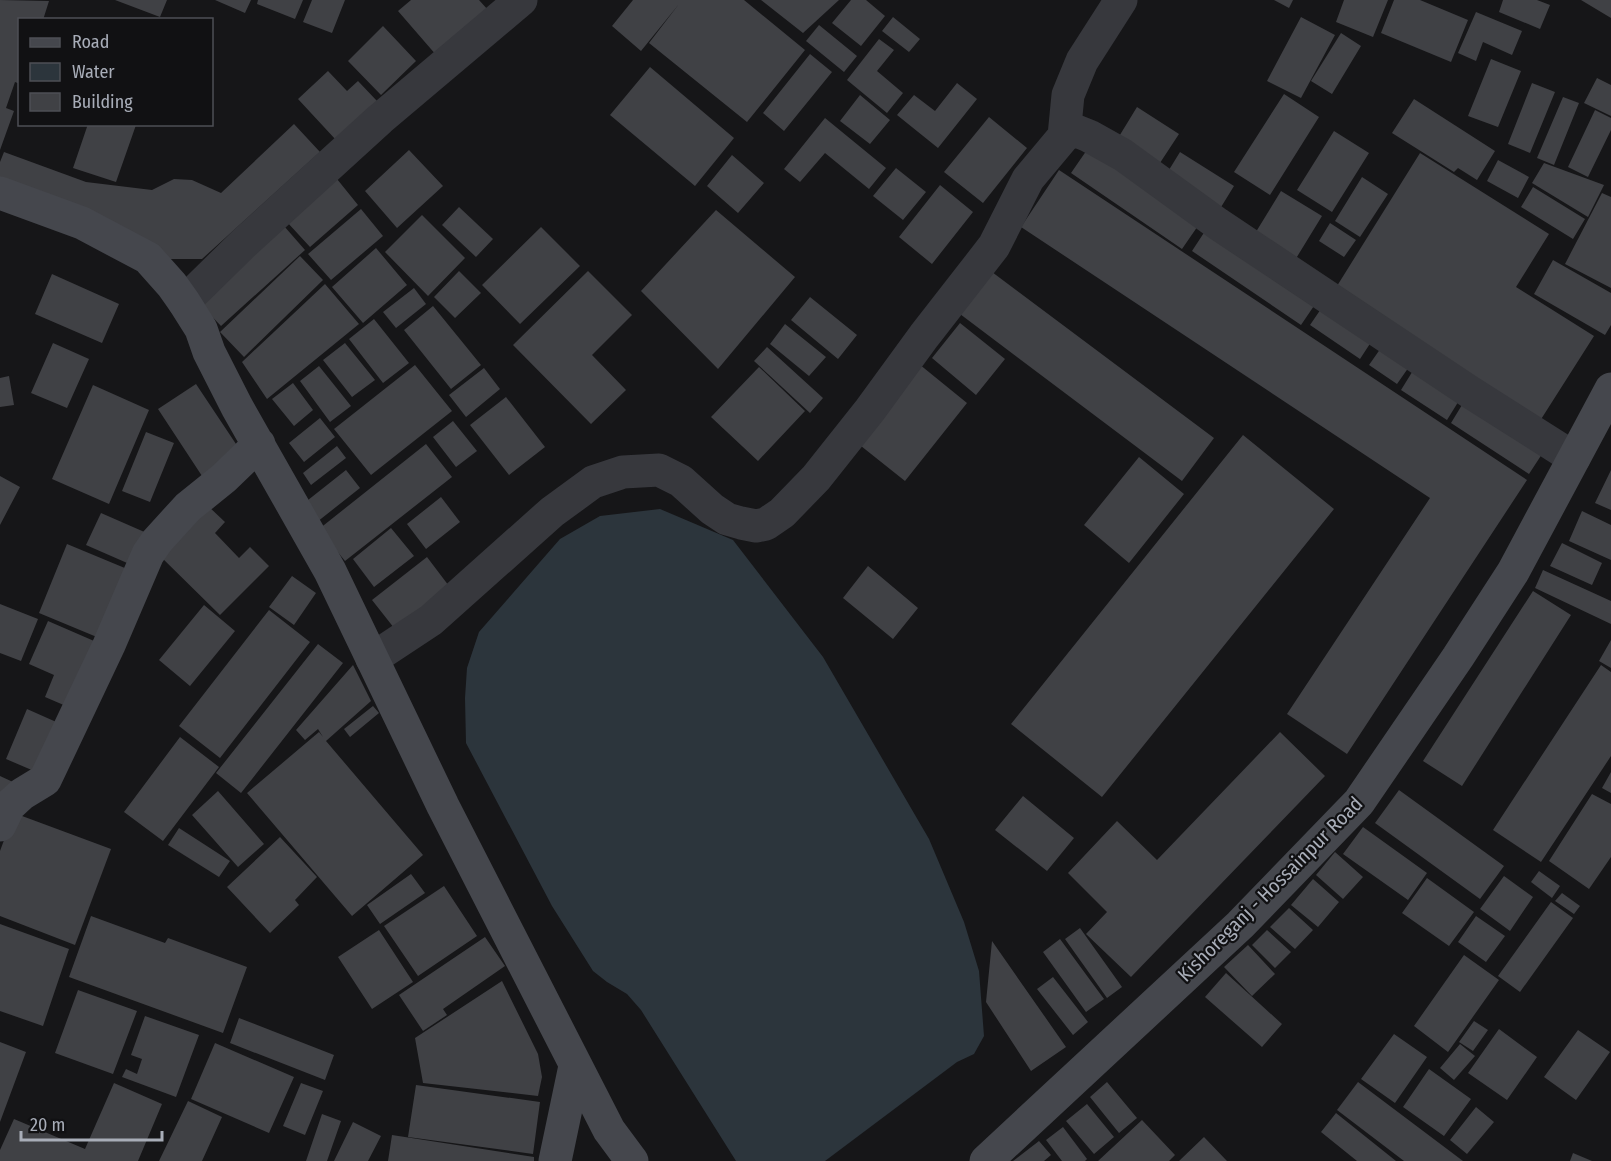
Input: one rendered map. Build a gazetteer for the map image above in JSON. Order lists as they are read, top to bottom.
{
  "streets": {
    "main road": ["Kishoreganj - Hossainpur Road"]
  },
  "legend": ["Road", "Water", "Building"],
  "scale_bar": "20 m"
}
